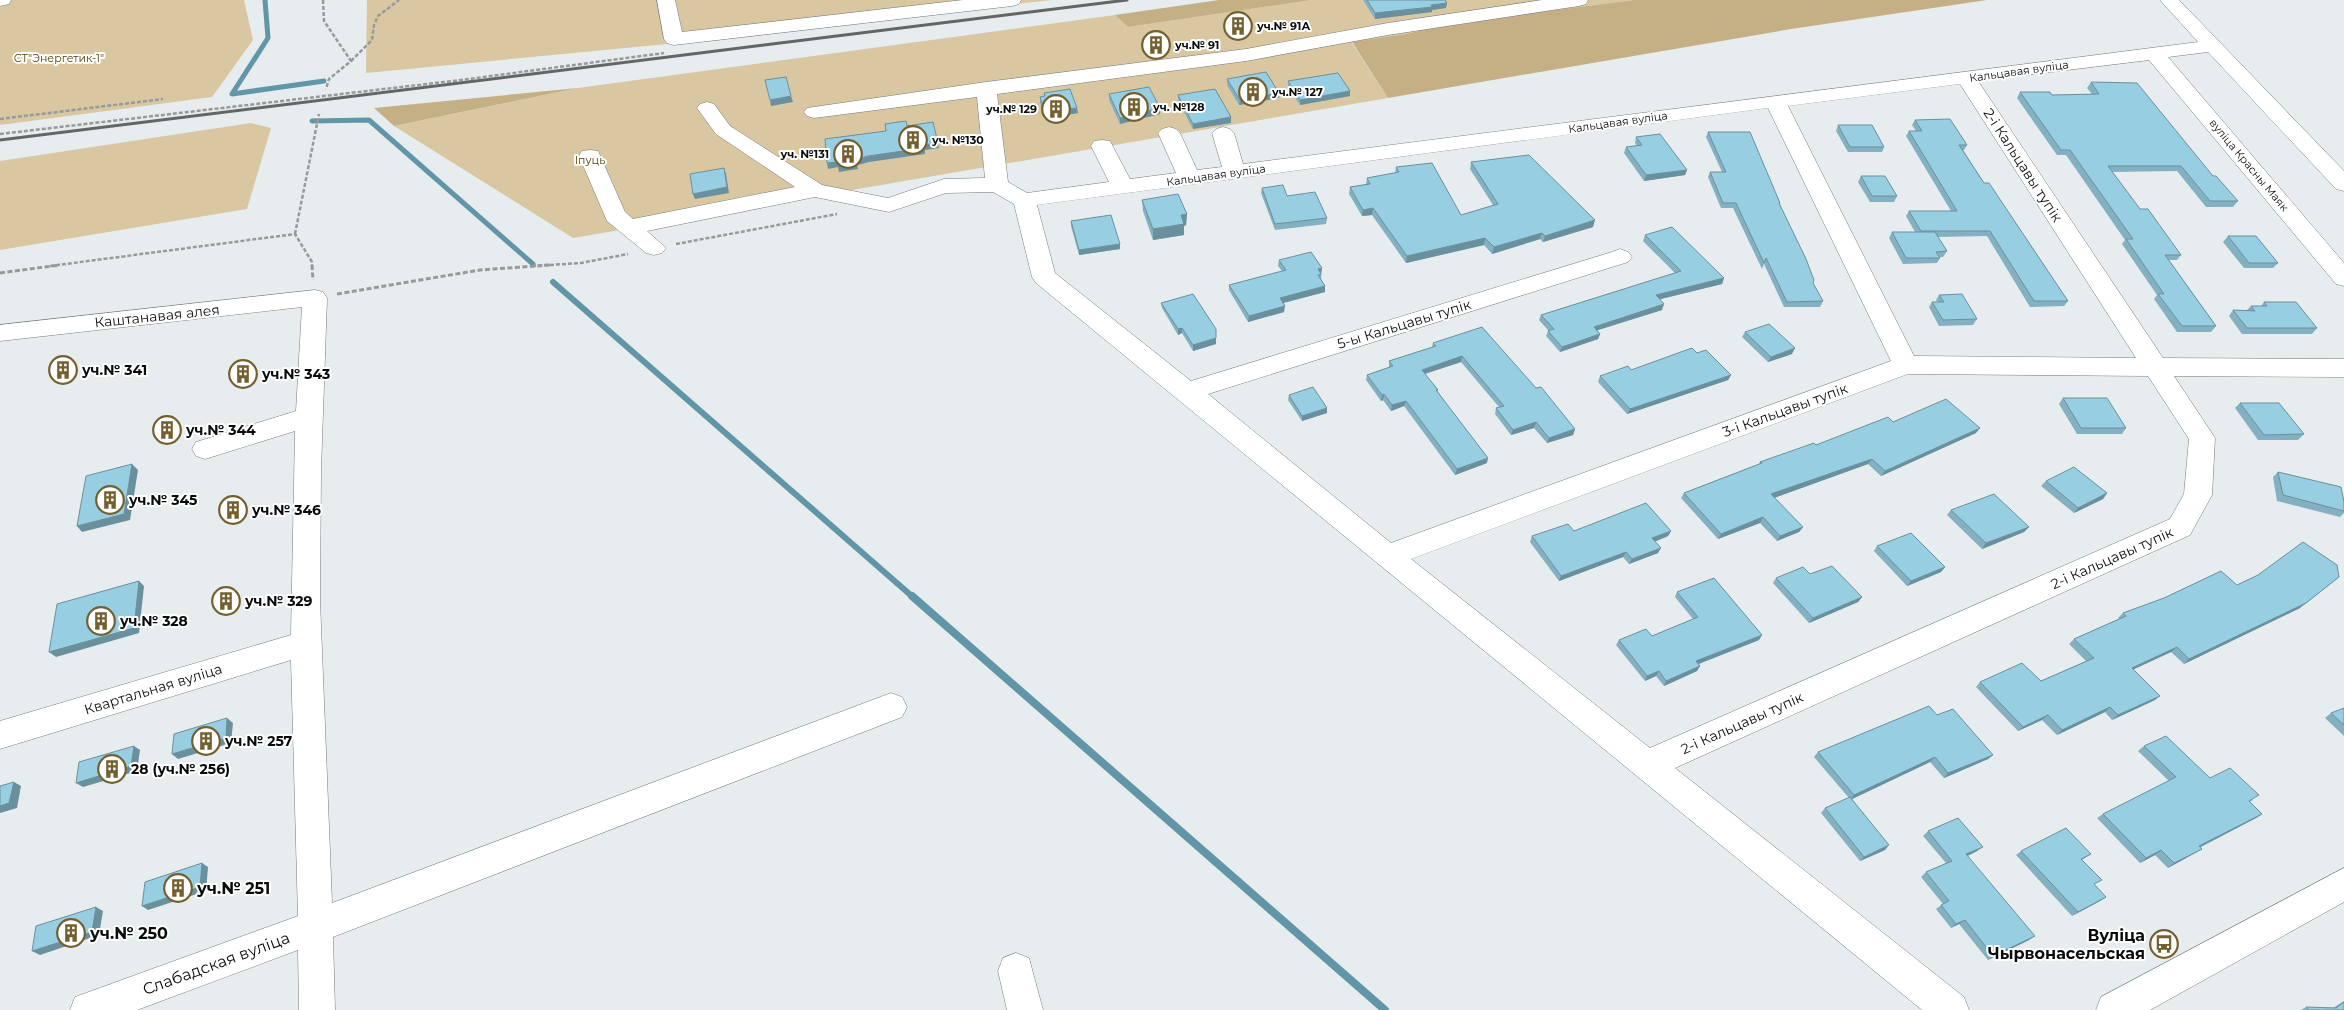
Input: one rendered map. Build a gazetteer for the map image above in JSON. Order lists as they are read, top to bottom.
{
  "streets": {
    "street": [
      "Кальцавая вуліца",
      "2-і Кальцавы тупік",
      "вуліца Красны Маяк",
      "Каштанавая алея",
      "5-ы Кальцавы тупік",
      "3-і Кальцавы тупік",
      "Квартальная вуліца",
      "Слабадская вуліца"
    ]
  },
  "crossings": [
    ["Кальцавая вуліца", "2-і Кальцавы тупік"],
    ["Кальцавая вуліца", "вуліца Красны Маяк"]
  ],
  "parks": ["СТ\"Энергетик-1\"", "Іпуць"],
  "places": {
    "building": [
      "уч.№ 91А",
      "уч.№ 91",
      "уч.№ 127",
      "уч. №128",
      "уч.№ 129",
      "уч. №130",
      "уч. №131",
      "уч.№ 341",
      "уч.№ 343",
      "уч.№ 344",
      "уч.№ 345",
      "уч.№ 346",
      "уч.№ 329",
      "уч.№ 328",
      "уч.№ 257",
      "28 (уч.№ 256)",
      "уч.№ 251",
      "уч.№ 250"
    ],
    "bus stop": ["Вуліца Чырвонасельская"]
  }
}
